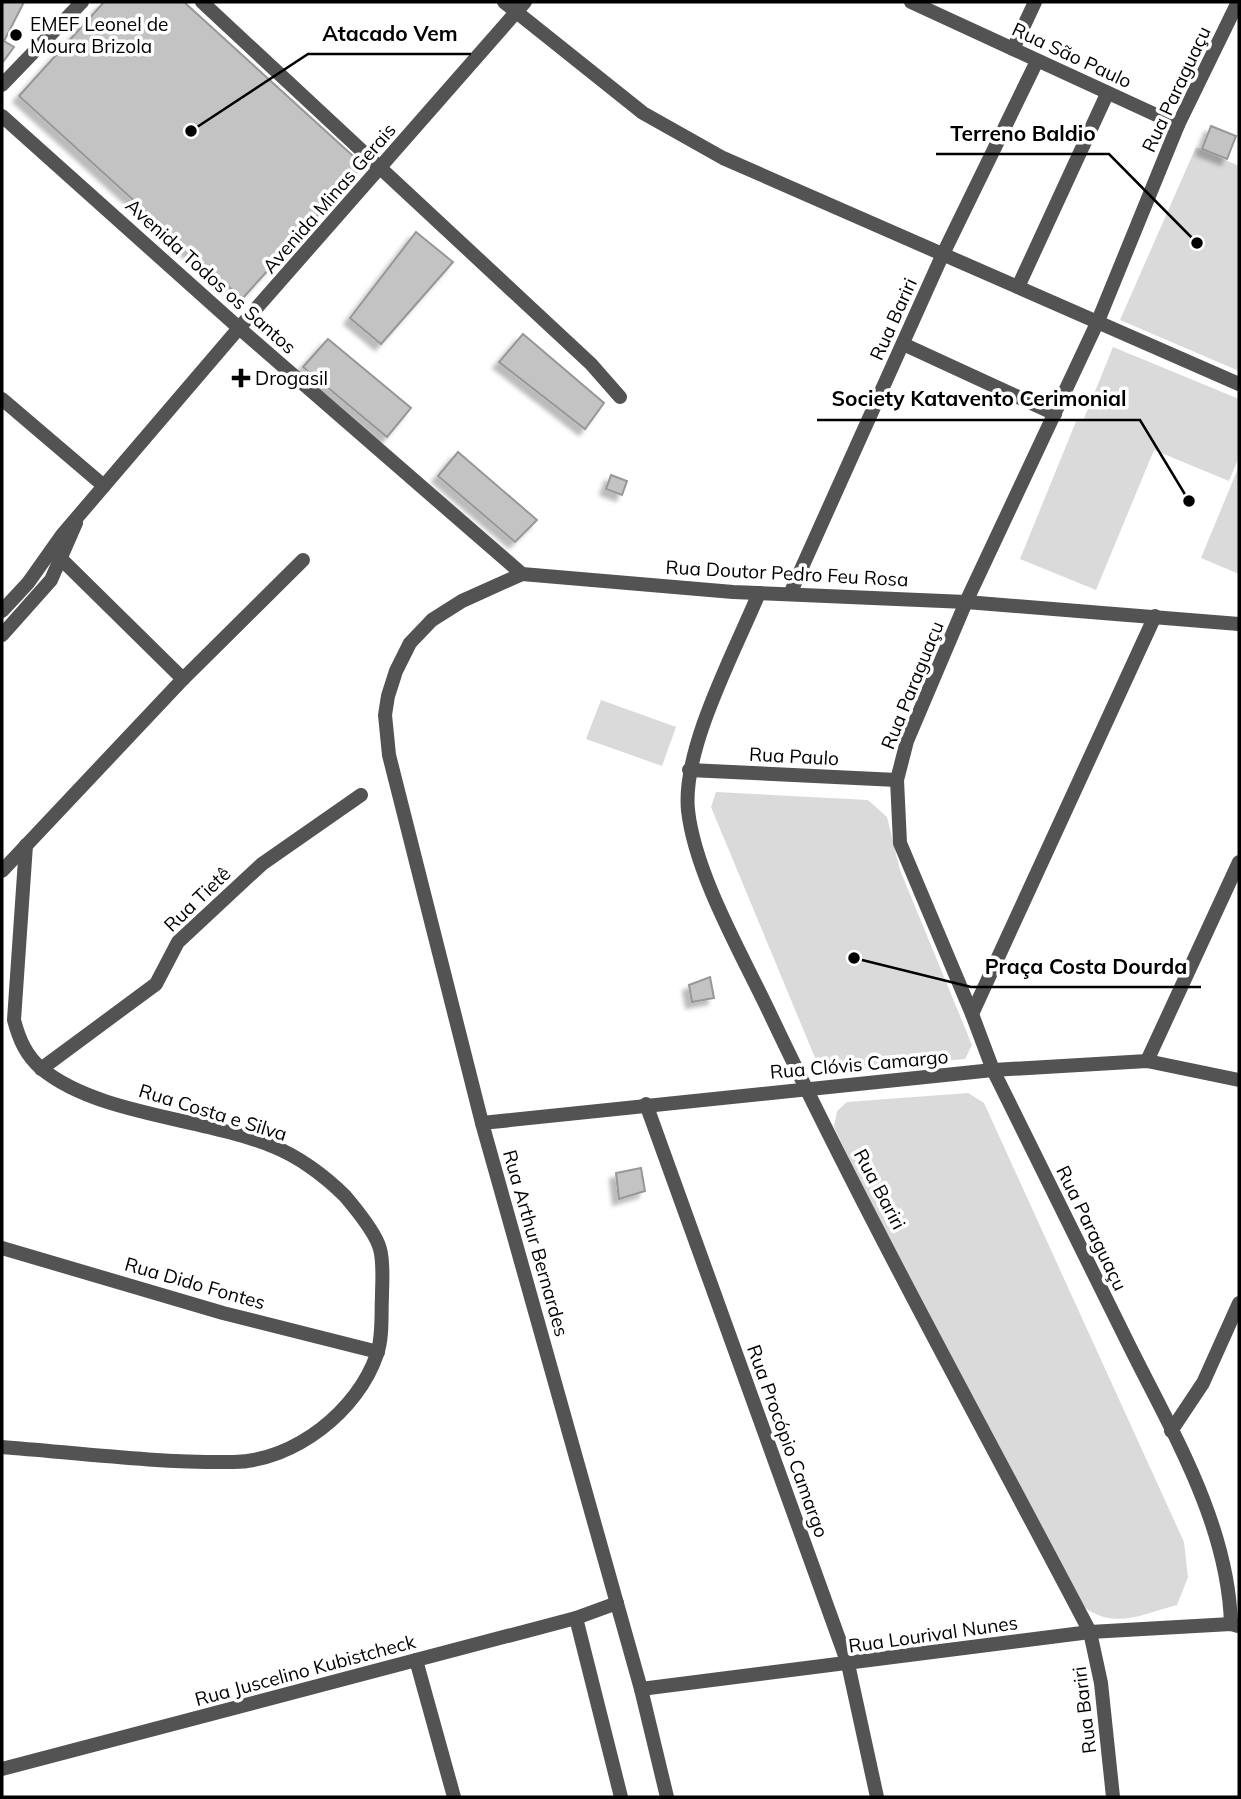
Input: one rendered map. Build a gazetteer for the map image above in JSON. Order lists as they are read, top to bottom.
{
  "streets": {
    "street": [
      "Rua São Paulo",
      "Rua Paraguaçu",
      "Avenida Minas Gerais",
      "Avenida Todos os Santos",
      "Rua Bariri",
      "Rua Doutor Pedro Feu Rosa",
      "Rua Paulo",
      "Rua Tietê",
      "Rua Clóvis Camargo",
      "Rua Costa e Silva",
      "Rua Arthur Bernardes",
      "Rua Dido Fontes",
      "Rua Procópio Camargo",
      "Rua Lourival Nunes",
      "Rua Juscelino Kubistcheck"
    ]
  },
  "crossings": [
    ["Rua São Paulo", "Rua Paraguaçu"],
    ["Rua São Paulo", "Rua Bariri"],
    ["Rua Paraguaçu", "Rua Doutor Pedro Feu Rosa"],
    ["Rua Paraguaçu", "Rua Paulo"],
    ["Rua Paraguaçu", "Rua Clóvis Camargo"],
    ["Rua Paraguaçu", "Rua Lourival Nunes"],
    ["Avenida Minas Gerais", "Avenida Todos os Santos"],
    ["Avenida Todos os Santos", "Rua Doutor Pedro Feu Rosa"],
    ["Rua Bariri", "Rua Doutor Pedro Feu Rosa"],
    ["Rua Bariri", "Rua Paulo"],
    ["Rua Bariri", "Rua Clóvis Camargo"],
    ["Rua Bariri", "Rua Lourival Nunes"],
    ["Rua Doutor Pedro Feu Rosa", "Rua Arthur Bernardes"],
    ["Rua Tietê", "Rua Costa e Silva"],
    ["Rua Clóvis Camargo", "Rua Arthur Bernardes"],
    ["Rua Clóvis Camargo", "Rua Procópio Camargo"],
    ["Rua Costa e Silva", "Rua Dido Fontes"],
    ["Rua Arthur Bernardes", "Rua Lourival Nunes"],
    ["Rua Arthur Bernardes", "Rua Juscelino Kubistcheck"],
    ["Rua Procópio Camargo", "Rua Lourival Nunes"]
  ],
  "places": {
    "other": [
      "EMEF Leonel de Moura Brizola",
      "Atacado Vem",
      "Terreno Baldio",
      "Society Katavento Cerimonial",
      "Praça Costa Dourda"
    ],
    "health": ["Drogasil"]
  }
}
